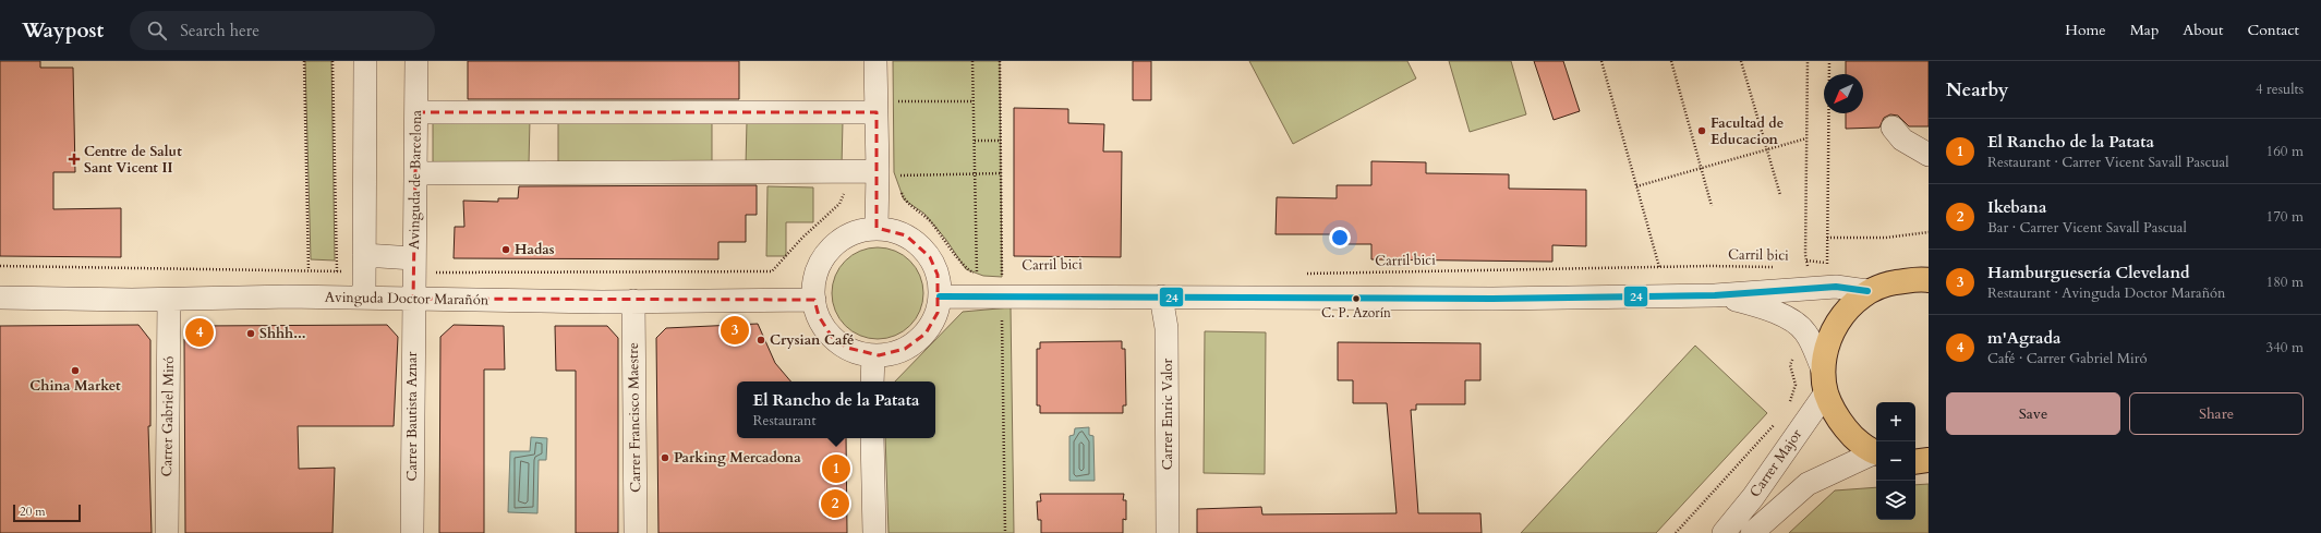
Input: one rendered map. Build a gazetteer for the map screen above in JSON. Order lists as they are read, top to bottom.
{
  "streets": {
    "street": [
      "Avinguda de Barcelona",
      "Avinguda Doctor Marañón",
      "Carrer Enric Valor",
      "Carrer Gabriel Miró",
      "Carrer Bautista Aznar",
      "Carrer Francisco Maestre",
      "Carrer Major"
    ],
    "path": ["Carril bici"]
  },
  "crossings": [
    ["Avinguda de Barcelona", "Avinguda Doctor Marañón"],
    ["Avinguda de Barcelona", "Carrer Bautista Aznar"],
    ["Avinguda Doctor Marañón", "Carrer Gabriel Miró"],
    ["Avinguda Doctor Marañón", "Carrer Bautista Aznar"],
    ["Avinguda Doctor Marañón", "Carrer Francisco Maestre"]
  ],
  "places": {
    "other": [
      "Facultad de Educacion",
      "Hadas",
      "C. P. Azorín",
      "Shhh...",
      "Crysian Café",
      "China Market",
      "Parking Mercadona"
    ],
    "health": ["Centre de Salut Sant Vicent II"]
  },
  "lines": ["transit line 24"],
  "scale_bar": "20 m",
  "north": "bottom left",
  "page": {
    "header": "Waypost",
    "search": "Search here",
    "nav": [
      "Home",
      "Map",
      "About",
      "Contact"
    ],
    "heading": ["Nearby", "4 results"],
    "list": [
      {
        "mark": "1",
        "name": "El Rancho de la Patata",
        "note": "Restaurant · Carrer Vicent Savall Pascual",
        "value": "160 m"
      },
      {
        "mark": "2",
        "name": "Ikebana",
        "note": "Bar · Carrer Vicent Savall Pascual",
        "value": "170 m"
      },
      {
        "mark": "3",
        "name": "Hamburguesería Cleveland",
        "note": "Restaurant · Avinguda Doctor Marañón",
        "value": "180 m"
      },
      {
        "mark": "4",
        "name": "m'Agrada",
        "note": "Café · Carrer Gabriel Miró",
        "value": "340 m"
      }
    ],
    "pins": [
      "3",
      "4",
      "1",
      "2"
    ],
    "buttons": ["Save", "Share"],
    "popup": ["El Rancho de la Patata", "Restaurant"],
    "map_buttons": ["+", "−"],
    "scale": "20 m"
  }
}
